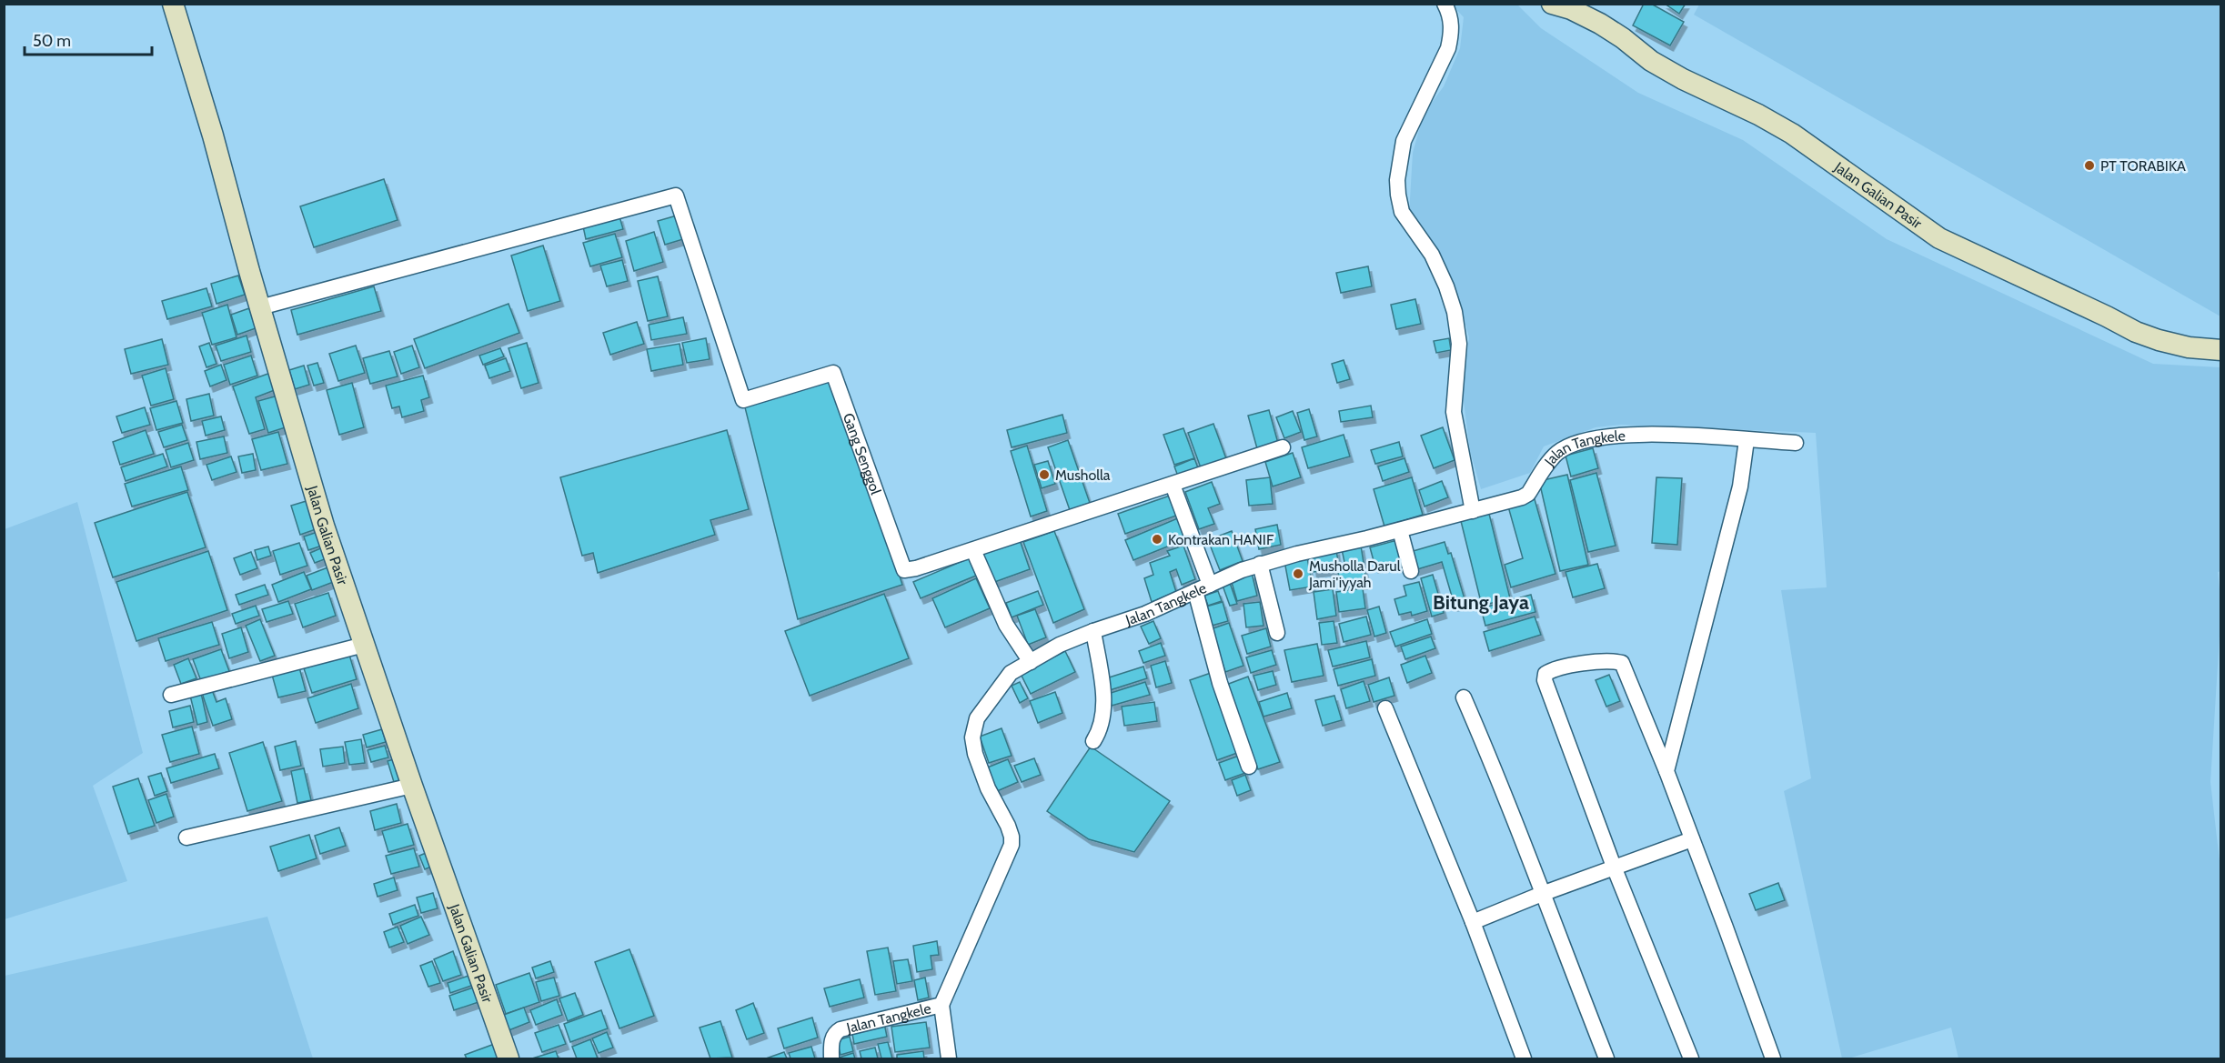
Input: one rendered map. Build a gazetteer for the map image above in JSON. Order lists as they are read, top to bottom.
{
  "streets": {
    "street": ["Jalan Galian Pasir", "Jalan Tangkele", "Gang Senggol"]
  },
  "crossings": [
    ["Jalan Galian Pasir", "Gang Senggol"]
  ],
  "districts": ["Bitung Jaya"],
  "places": [
    "PT TORABIKA",
    "Musholla",
    "Kontrakan HANIF",
    "Musholla Darul Jami'iyyah"
  ],
  "scale_bar": "50 m"
}
